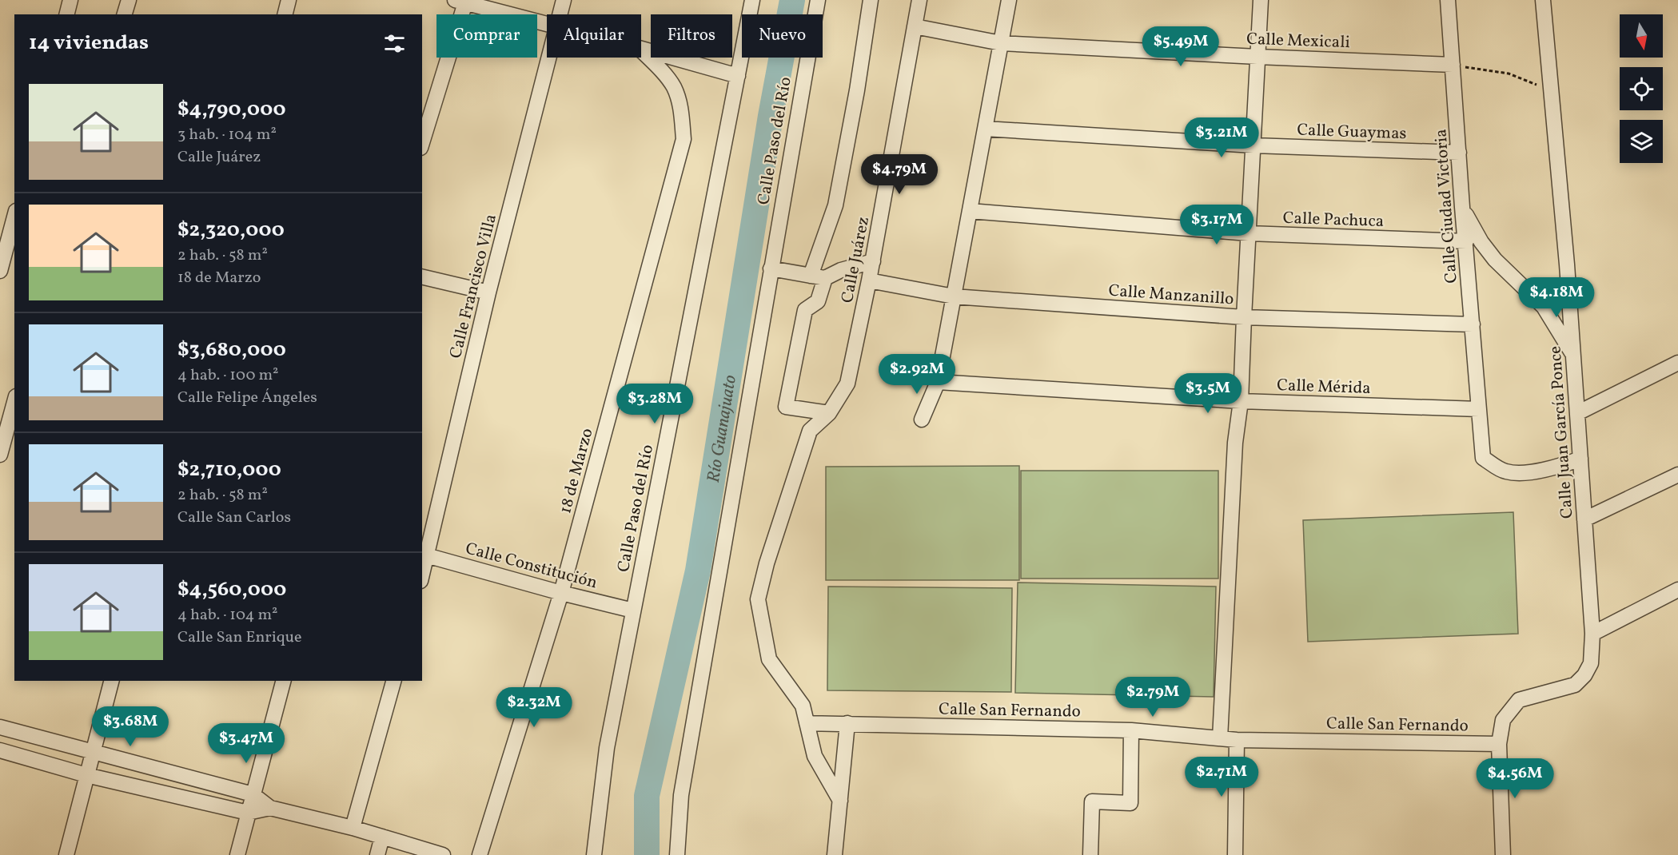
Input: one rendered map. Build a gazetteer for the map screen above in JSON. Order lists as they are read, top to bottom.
{
  "streets": {
    "street": [
      "Calle Mexicali",
      "Calle Guaymas",
      "Calle Paso del Río",
      "Calle Ciudad Victoria",
      "Calle Pachuca",
      "Calle Juárez",
      "Calle Francisco Villa",
      "Calle Manzanillo",
      "Calle Mérida",
      "Calle Juan García Ponce",
      "18 de Marzo",
      "Calle Constitución",
      "Calle San Fernando"
    ]
  },
  "crossings": [
    ["Calle Mexicali", "Calle Ciudad Victoria"],
    ["Calle Mexicali", "Calle Juárez"],
    ["Calle Guaymas", "Calle Ciudad Victoria"],
    ["Calle Paso del Río", "Calle Constitución"],
    ["Calle Ciudad Victoria", "Calle Pachuca"],
    ["Calle Ciudad Victoria", "Calle Manzanillo"],
    ["Calle Ciudad Victoria", "Calle Mérida"],
    ["Calle Ciudad Victoria", "Calle Juan García Ponce"],
    ["Calle Juárez", "Calle Manzanillo"],
    ["Calle Francisco Villa", "Calle Constitución"],
    ["Calle Juan García Ponce", "Calle San Fernando"],
    ["18 de Marzo", "Calle Constitución"]
  ],
  "water": ["Río Guanajuato"],
  "north": "bottom",
  "page": {
    "chip": [
      "Comprar",
      "Alquilar",
      "Filtros",
      "Nuevo"
    ],
    "heading": "14 viviendas",
    "price": [
      "$5.49M",
      "$3.21M",
      "$4.79M",
      "$3.17M",
      "$4.18M",
      "$2.92M",
      "$3.5M",
      "$3.28M",
      "$2.79M",
      "$2.32M",
      "$3.68M",
      "$3.47M",
      "$2.71M",
      "$4.56M"
    ],
    "list": [
      {
        "name": "$4,790,000",
        "note": "3 hab. · 104 m² · Calle Juárez"
      },
      {
        "name": "$2,320,000",
        "note": "2 hab. · 58 m² · 18 de Marzo"
      },
      {
        "name": "$3,680,000",
        "note": "4 hab. · 100 m² · Calle Felipe Ángeles"
      },
      {
        "name": "$2,710,000",
        "note": "2 hab. · 58 m² · Calle San Carlos"
      },
      {
        "name": "$4,560,000",
        "note": "4 hab. · 104 m² · Calle San Enrique"
      }
    ]
  }
}
